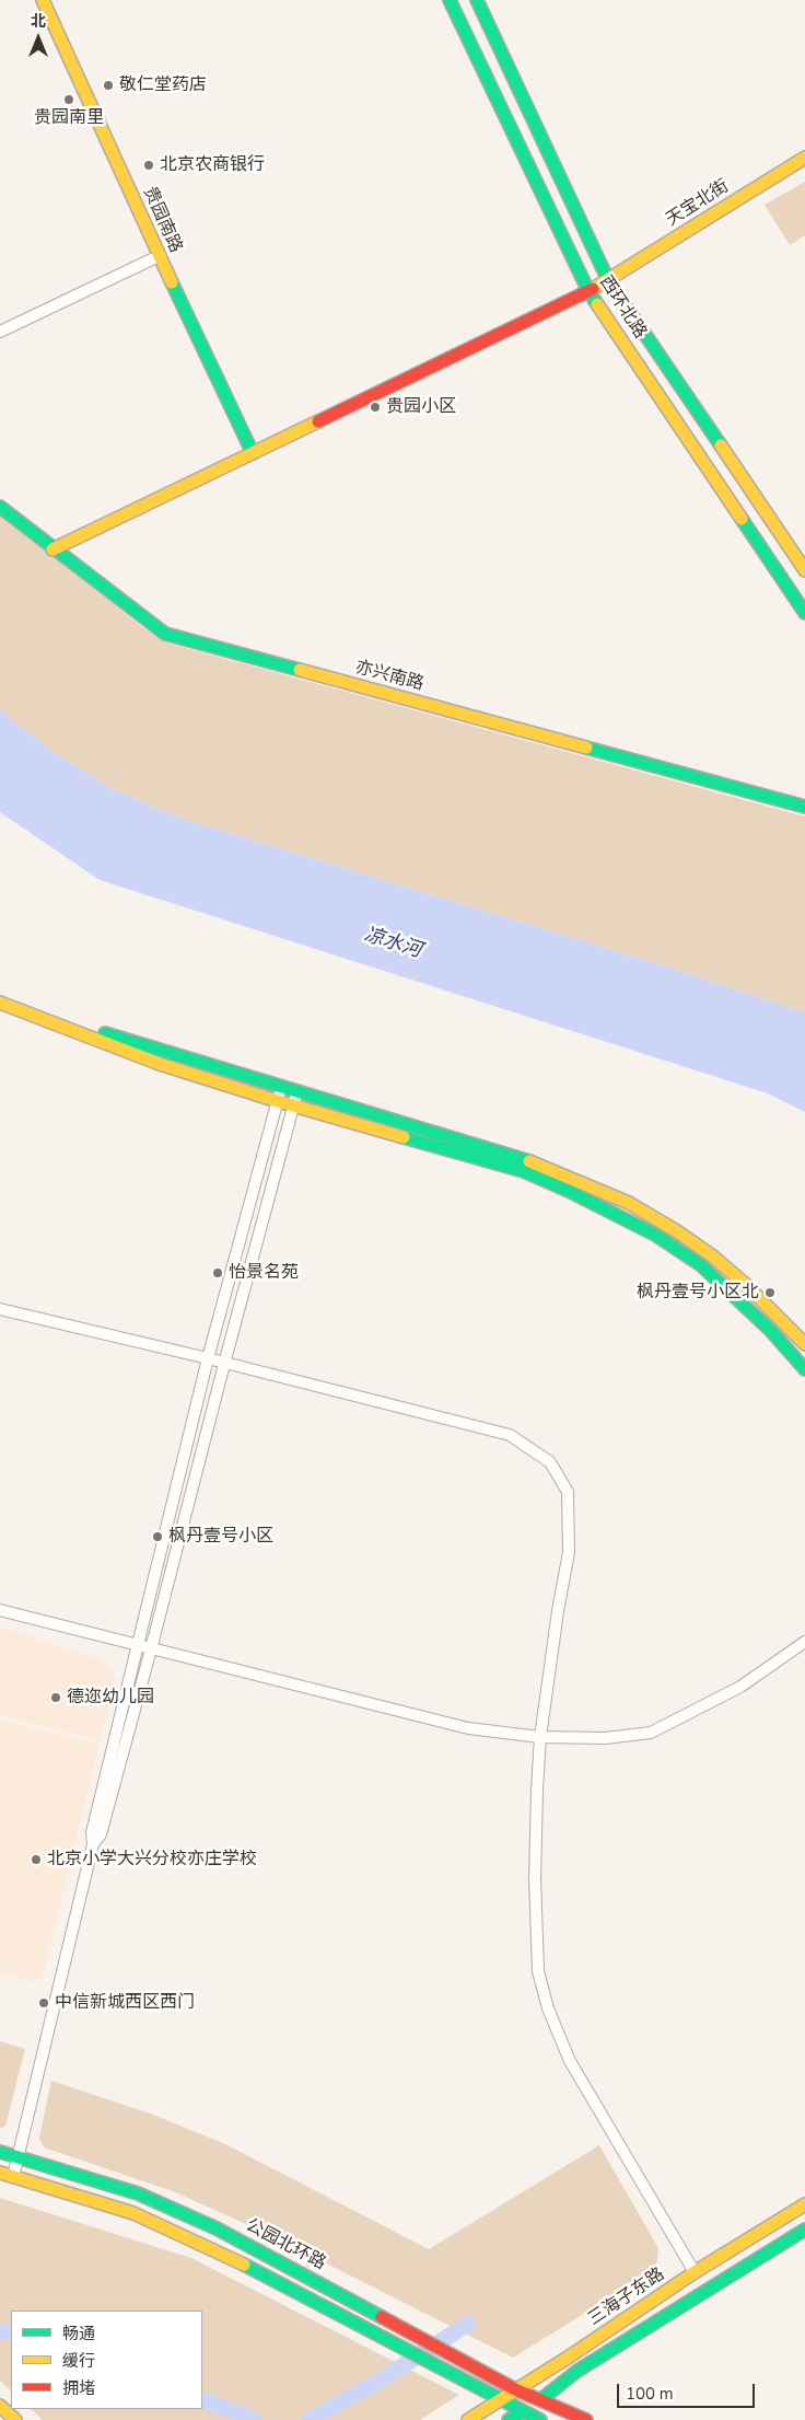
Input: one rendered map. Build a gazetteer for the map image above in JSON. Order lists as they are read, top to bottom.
{
  "streets": {
    "street": [
      "天宝北街",
      "贵园南路",
      "西环北路",
      "亦兴南路",
      "公园北环路",
      "三海子东路"
    ]
  },
  "crossings": [
    ["天宝北街", "贵园南路"],
    ["天宝北街", "西环北路"],
    ["天宝北街", "亦兴南路"],
    ["公园北环路", "三海子东路"]
  ],
  "water": ["凉水河"],
  "places": [
    "敬仁堂药店",
    "贵园南里",
    "北京农商银行",
    "贵园小区",
    "怡景名苑",
    "枫丹壹号小区北",
    "枫丹壹号小区",
    "德迩幼儿园",
    "北京小学大兴分校亦庄学校",
    "中信新城西区西门"
  ],
  "legend": ["畅通", "缓行", "拥堵"],
  "scale_bar": "100 m",
  "north": "top"
}
